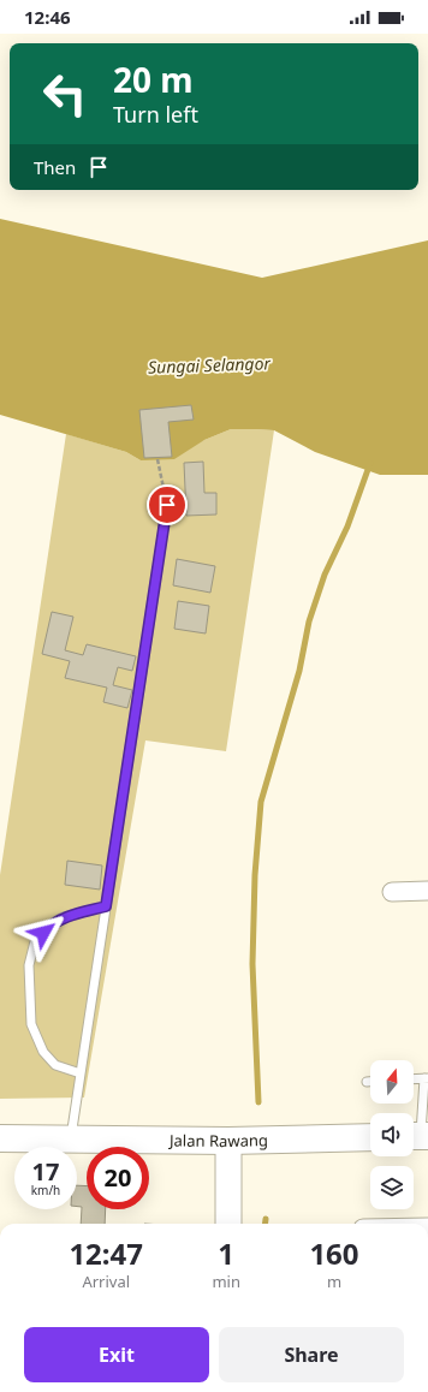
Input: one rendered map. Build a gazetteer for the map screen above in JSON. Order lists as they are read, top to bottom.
{
  "streets": {
    "main road": ["Jalan Rawang"]
  },
  "water": ["Sungai Selangor"],
  "north": "top",
  "page": {
    "status": "12:46",
    "turn": ["20 m", "Turn left"],
    "then": "Then",
    "speed": "17 km/h",
    "limit": "20",
    "eta": [
      "12:47",
      "Arrival",
      "1",
      "min",
      "160",
      "m"
    ],
    "buttons": ["Exit", "Share"]
  }
}
